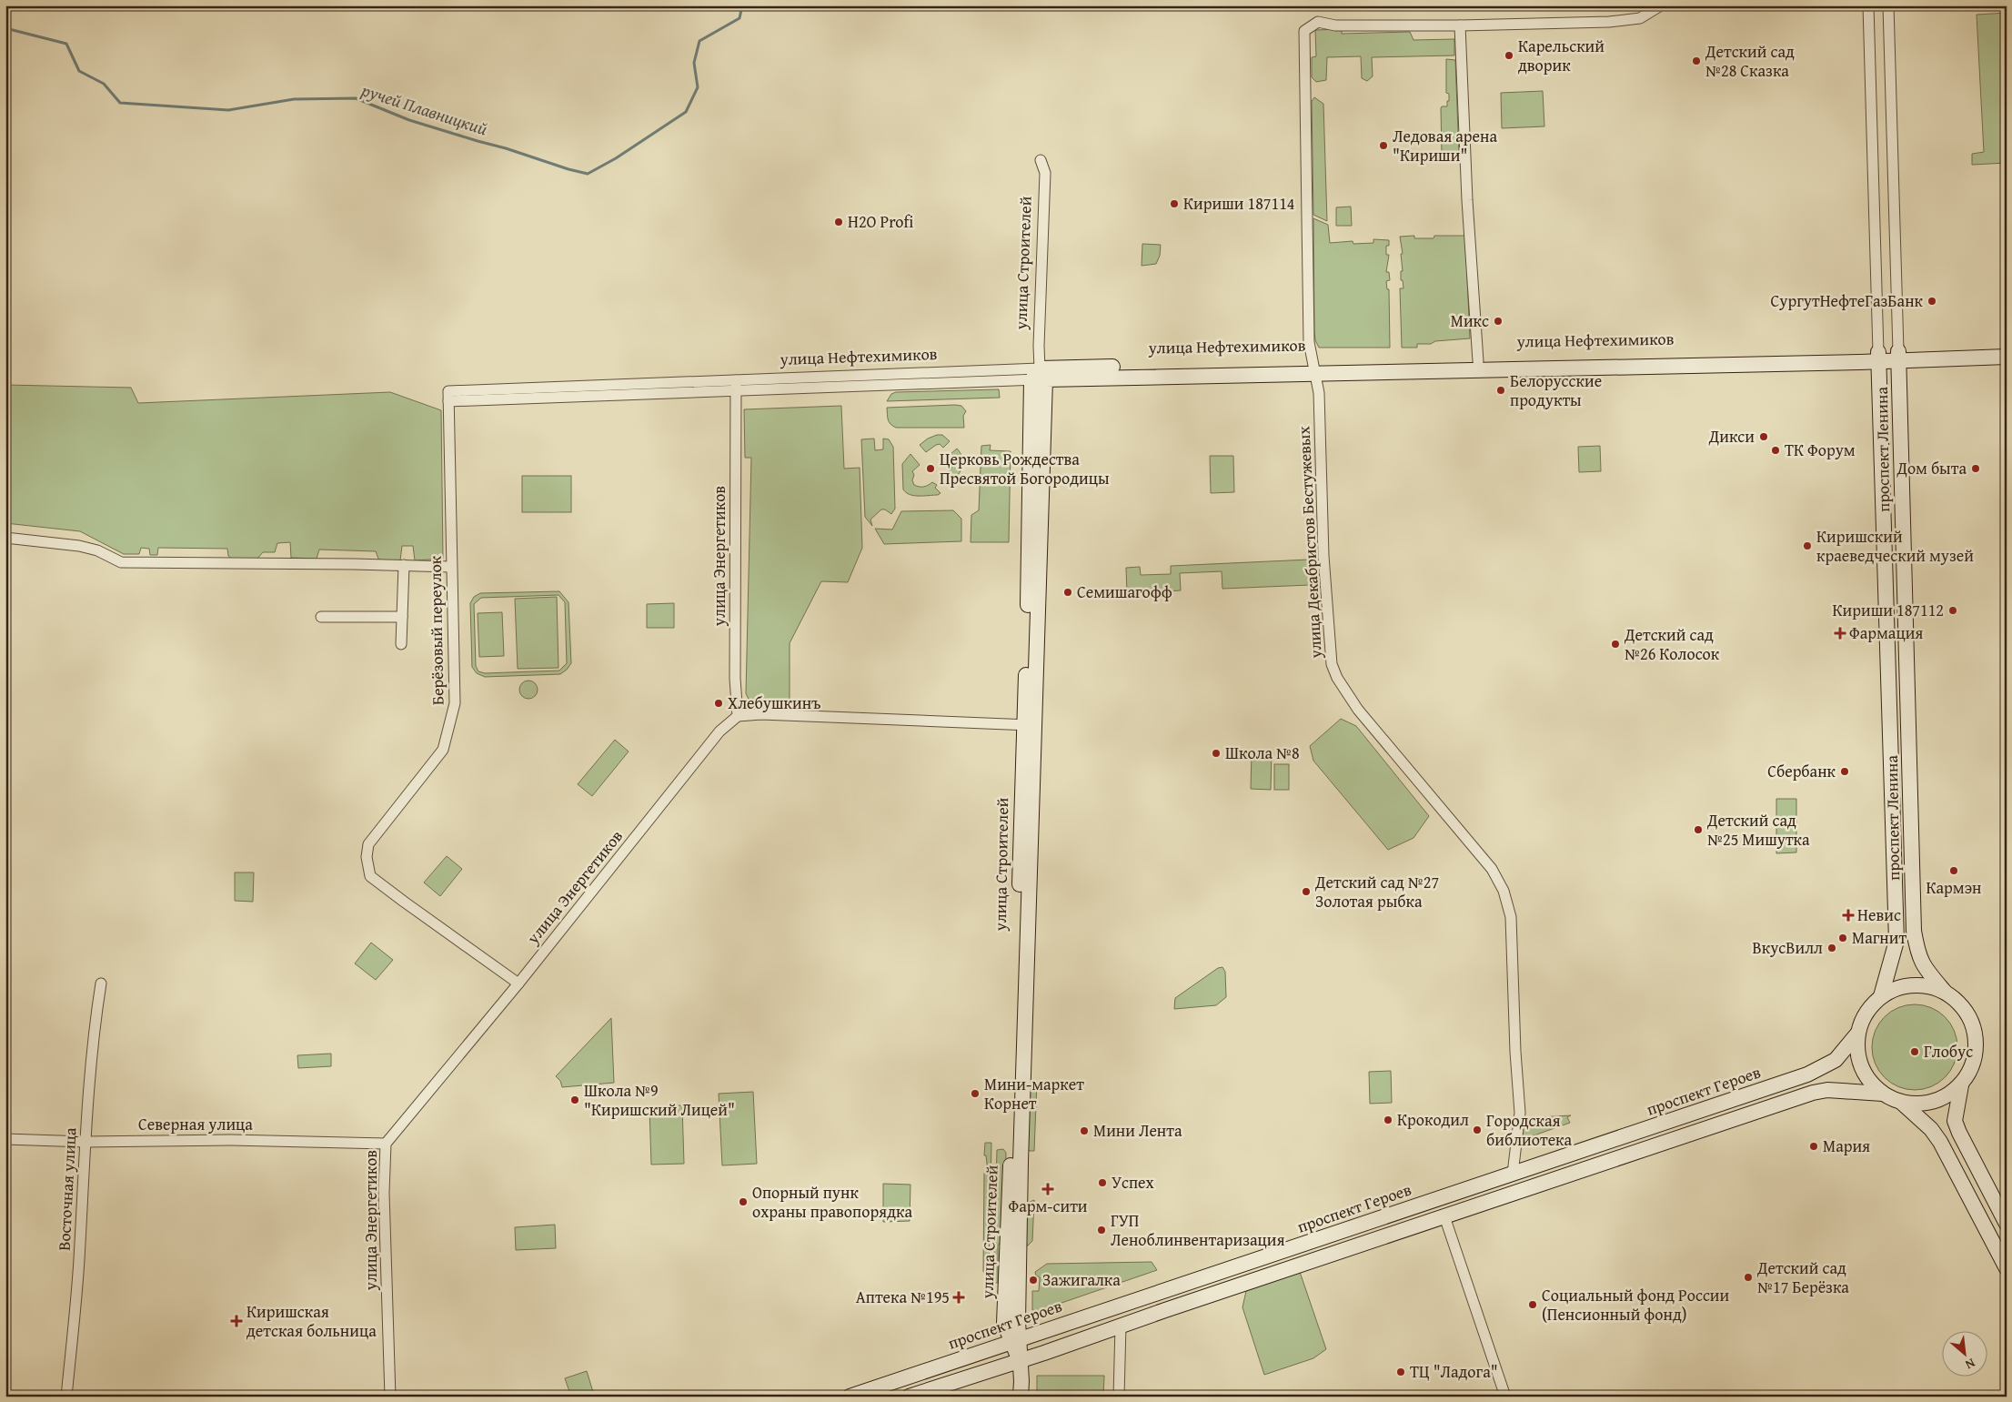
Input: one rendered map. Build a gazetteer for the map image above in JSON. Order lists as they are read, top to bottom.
{
  "streets": {
    "street": [
      "улица Строителей",
      "улица Нефтехимиков",
      "проспект Ленина",
      "улица Декабристов Бестужевых",
      "улица Энергетиков",
      "Берёзовый переулок",
      "проспект Героев",
      "Северная улица",
      "Восточная улица"
    ]
  },
  "crossings": [
    ["улица Строителей", "улица Нефтехимиков"],
    ["улица Строителей", "проспект Героев"],
    ["улица Нефтехимиков", "проспект Ленина"],
    ["улица Нефтехимиков", "улица Декабристов Бестужевых"],
    ["улица Нефтехимиков", "улица Энергетиков"],
    ["улица Нефтехимиков", "Берёзовый переулок"],
    ["проспект Ленина", "проспект Героев"],
    ["улица Декабристов Бестужевых", "проспект Героев"],
    ["улица Энергетиков", "Берёзовый переулок"],
    ["улица Энергетиков", "Северная улица"],
    ["Северная улица", "Восточная улица"]
  ],
  "water": ["ручей Плавницкий"],
  "places": {
    "other": [
      "Карельский дворик",
      "Детский сад №28 Сказка",
      "Ледовая арена \"Кириши\"",
      "Кириши 187114",
      "H2O Profi",
      "СургутНефтеГазБанк",
      "Микс",
      "Белорусские продукты",
      "Дикси",
      "ТК Форум",
      "Церковь Рождества Пресвятой Богородицы",
      "Дом быта",
      "Киришский краеведческий музей",
      "Семишагофф",
      "Кириши 187112",
      "Детский сад №26 Колосок",
      "Хлебушкинъ",
      "Школа №8",
      "Сбербанк",
      "Детский сад №25 Мишутка",
      "Кармэн",
      "Детский сад №27 Золотая рыбка",
      "Магнит",
      "ВкусВилл",
      "Глобус",
      "Мини-маркет Корнет",
      "Школа №9 \"Киришский Лицей\"",
      "Крокодил",
      "Городская библиотека",
      "Мини Лента",
      "Мария",
      "Успех",
      "Опорный пунк охраны правопорядка",
      "ГУП Леноблинвентаризация",
      "Детский сад №17 Берёзка",
      "Зажигалка",
      "Социальный фонд России (Пенсионный фонд)",
      "ТЦ \"Ладога\""
    ],
    "health": [
      "Фармация",
      "Невис",
      "Фарм-сити",
      "Аптека №195",
      "Киришская детская больница"
    ]
  },
  "north": "bottom right"
}
